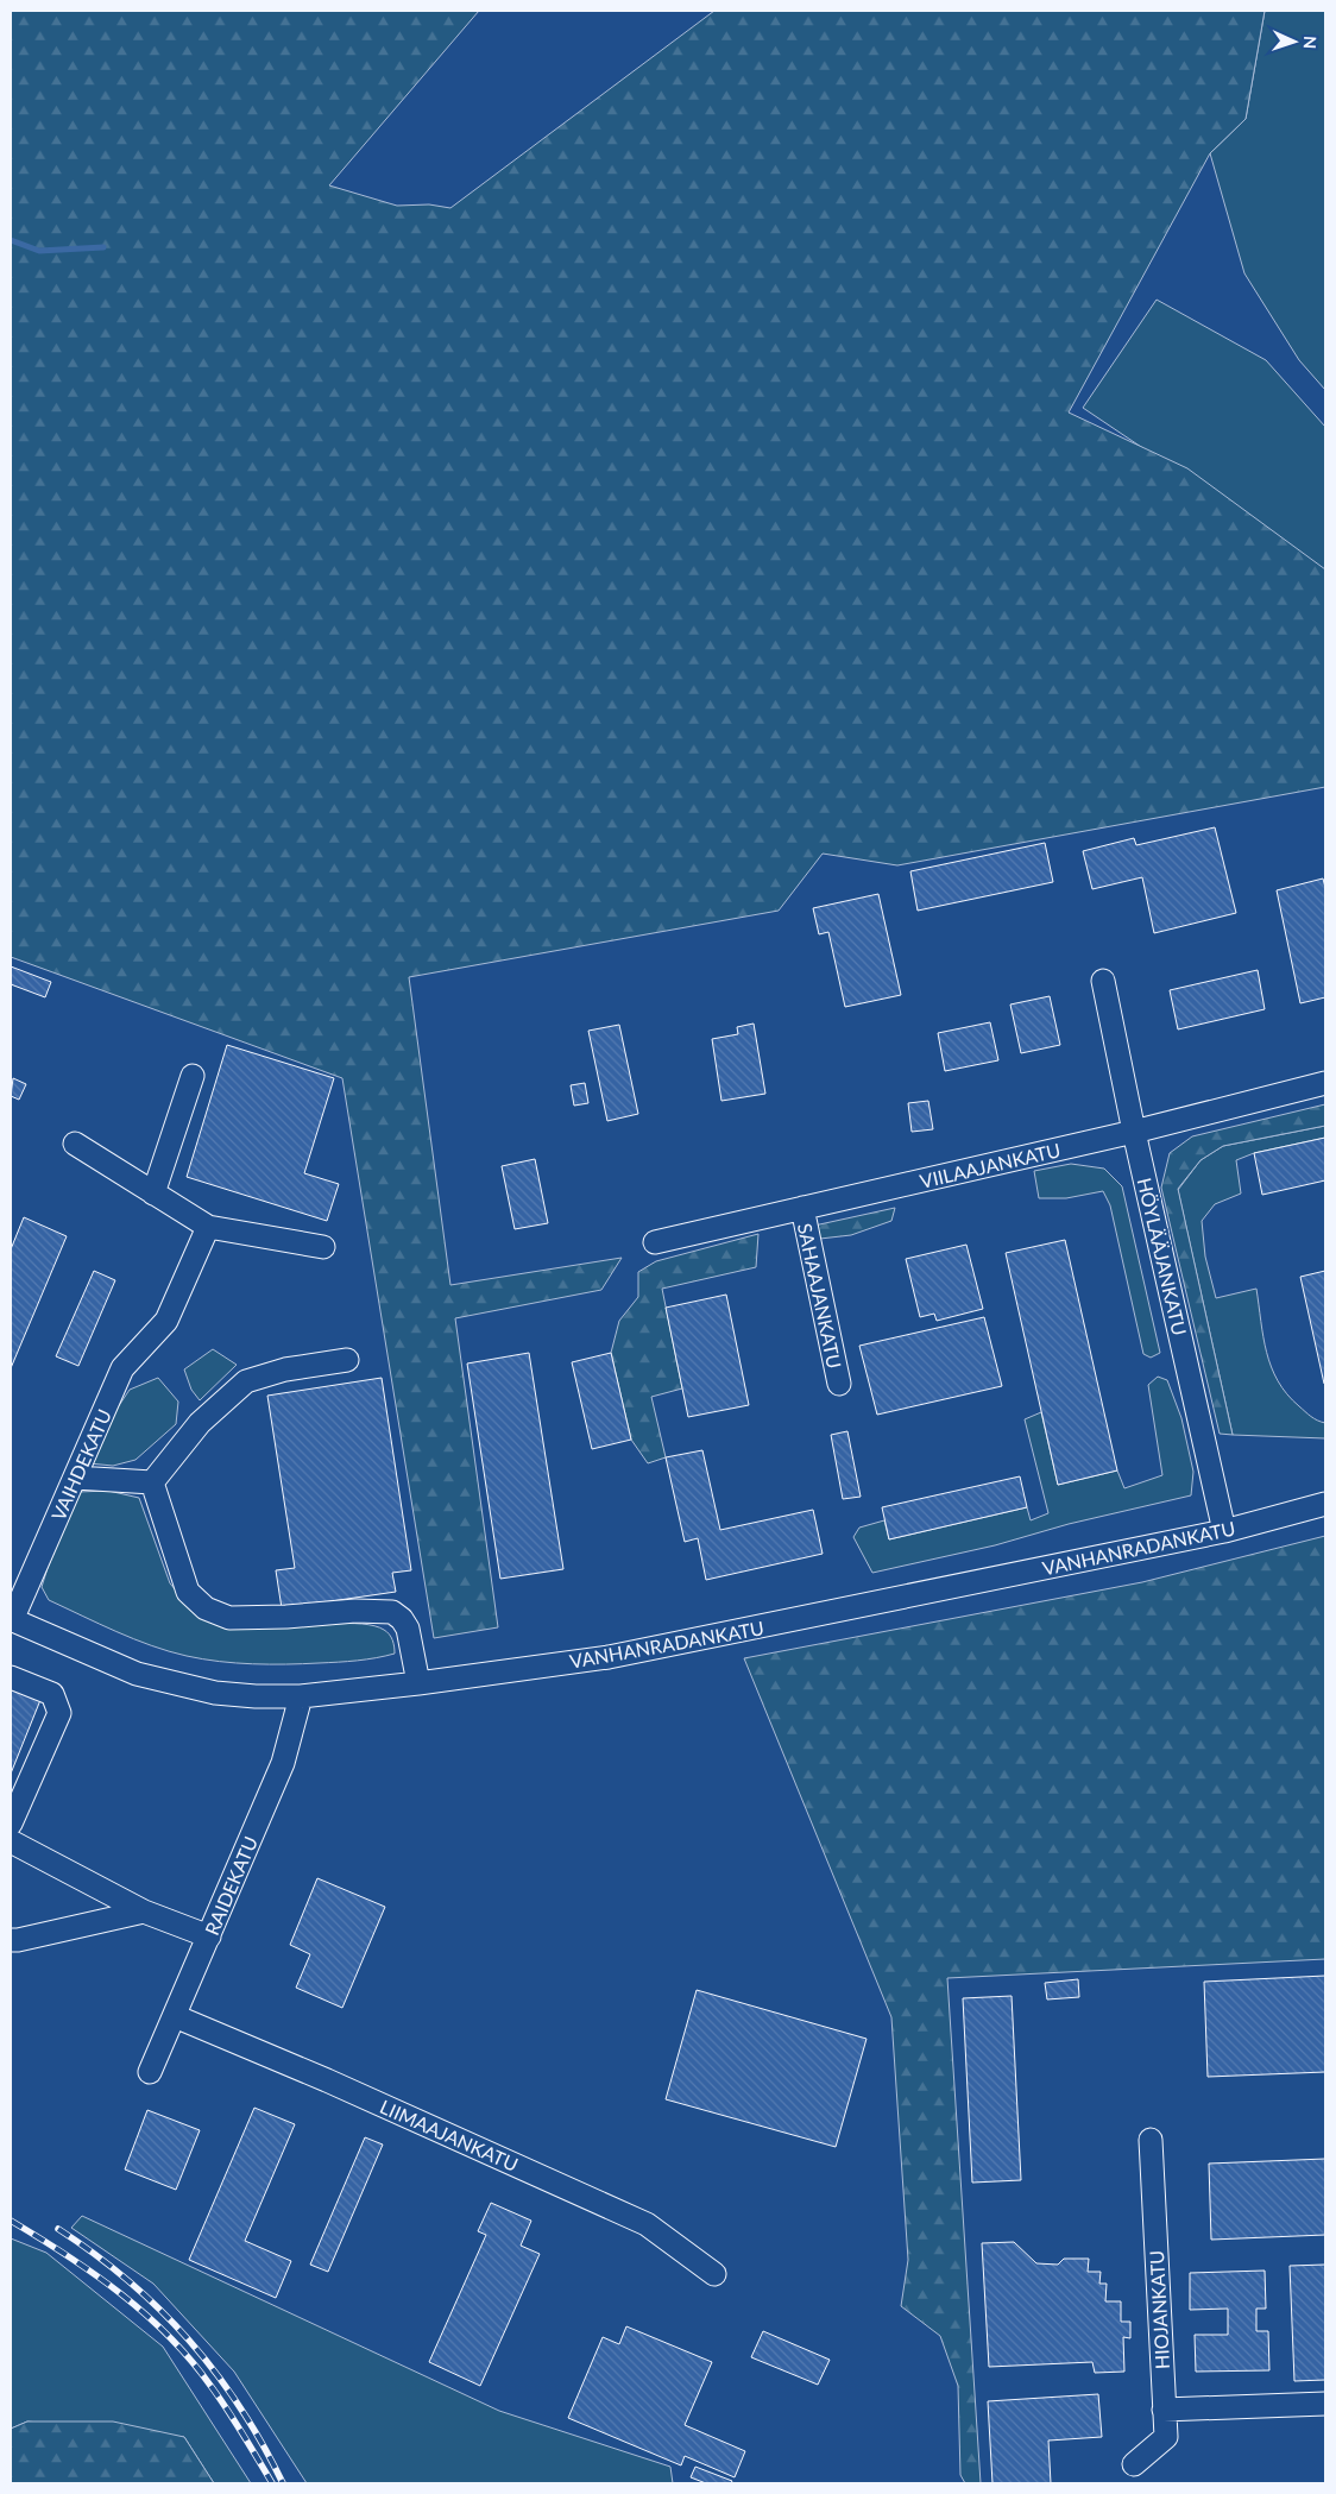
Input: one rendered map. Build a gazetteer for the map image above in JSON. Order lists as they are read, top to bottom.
{
  "streets": {
    "street": [
      "VIILAAJANKATU",
      "HÖYLÄÄJANKATU",
      "SAHAAJANKATU",
      "VAIHDEKATU",
      "VANHANRADANKATU",
      "RAIDEKATU",
      "LIIMAAJANKATU",
      "HIOJANKATU"
    ]
  },
  "crossings": [
    ["VIILAAJANKATU", "HÖYLÄÄJANKATU"],
    ["VIILAAJANKATU", "SAHAAJANKATU"],
    ["HÖYLÄÄJANKATU", "VANHANRADANKATU"],
    ["VAIHDEKATU", "VANHANRADANKATU"],
    ["VANHANRADANKATU", "RAIDEKATU"],
    ["RAIDEKATU", "LIIMAAJANKATU"]
  ],
  "north": "right"
}
